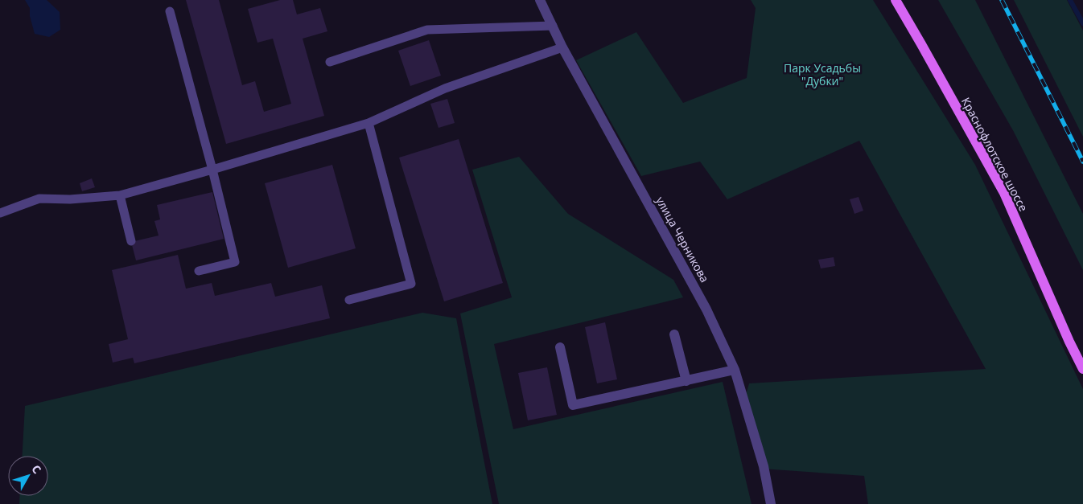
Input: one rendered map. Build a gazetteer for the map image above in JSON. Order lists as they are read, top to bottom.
{
  "streets": {
    "main road": ["Краснофлотское шоссе"],
    "street": ["улица Черникова"]
  },
  "parks": ["Парк Усадьбы \"Дубки\""],
  "north": "top right"
}
